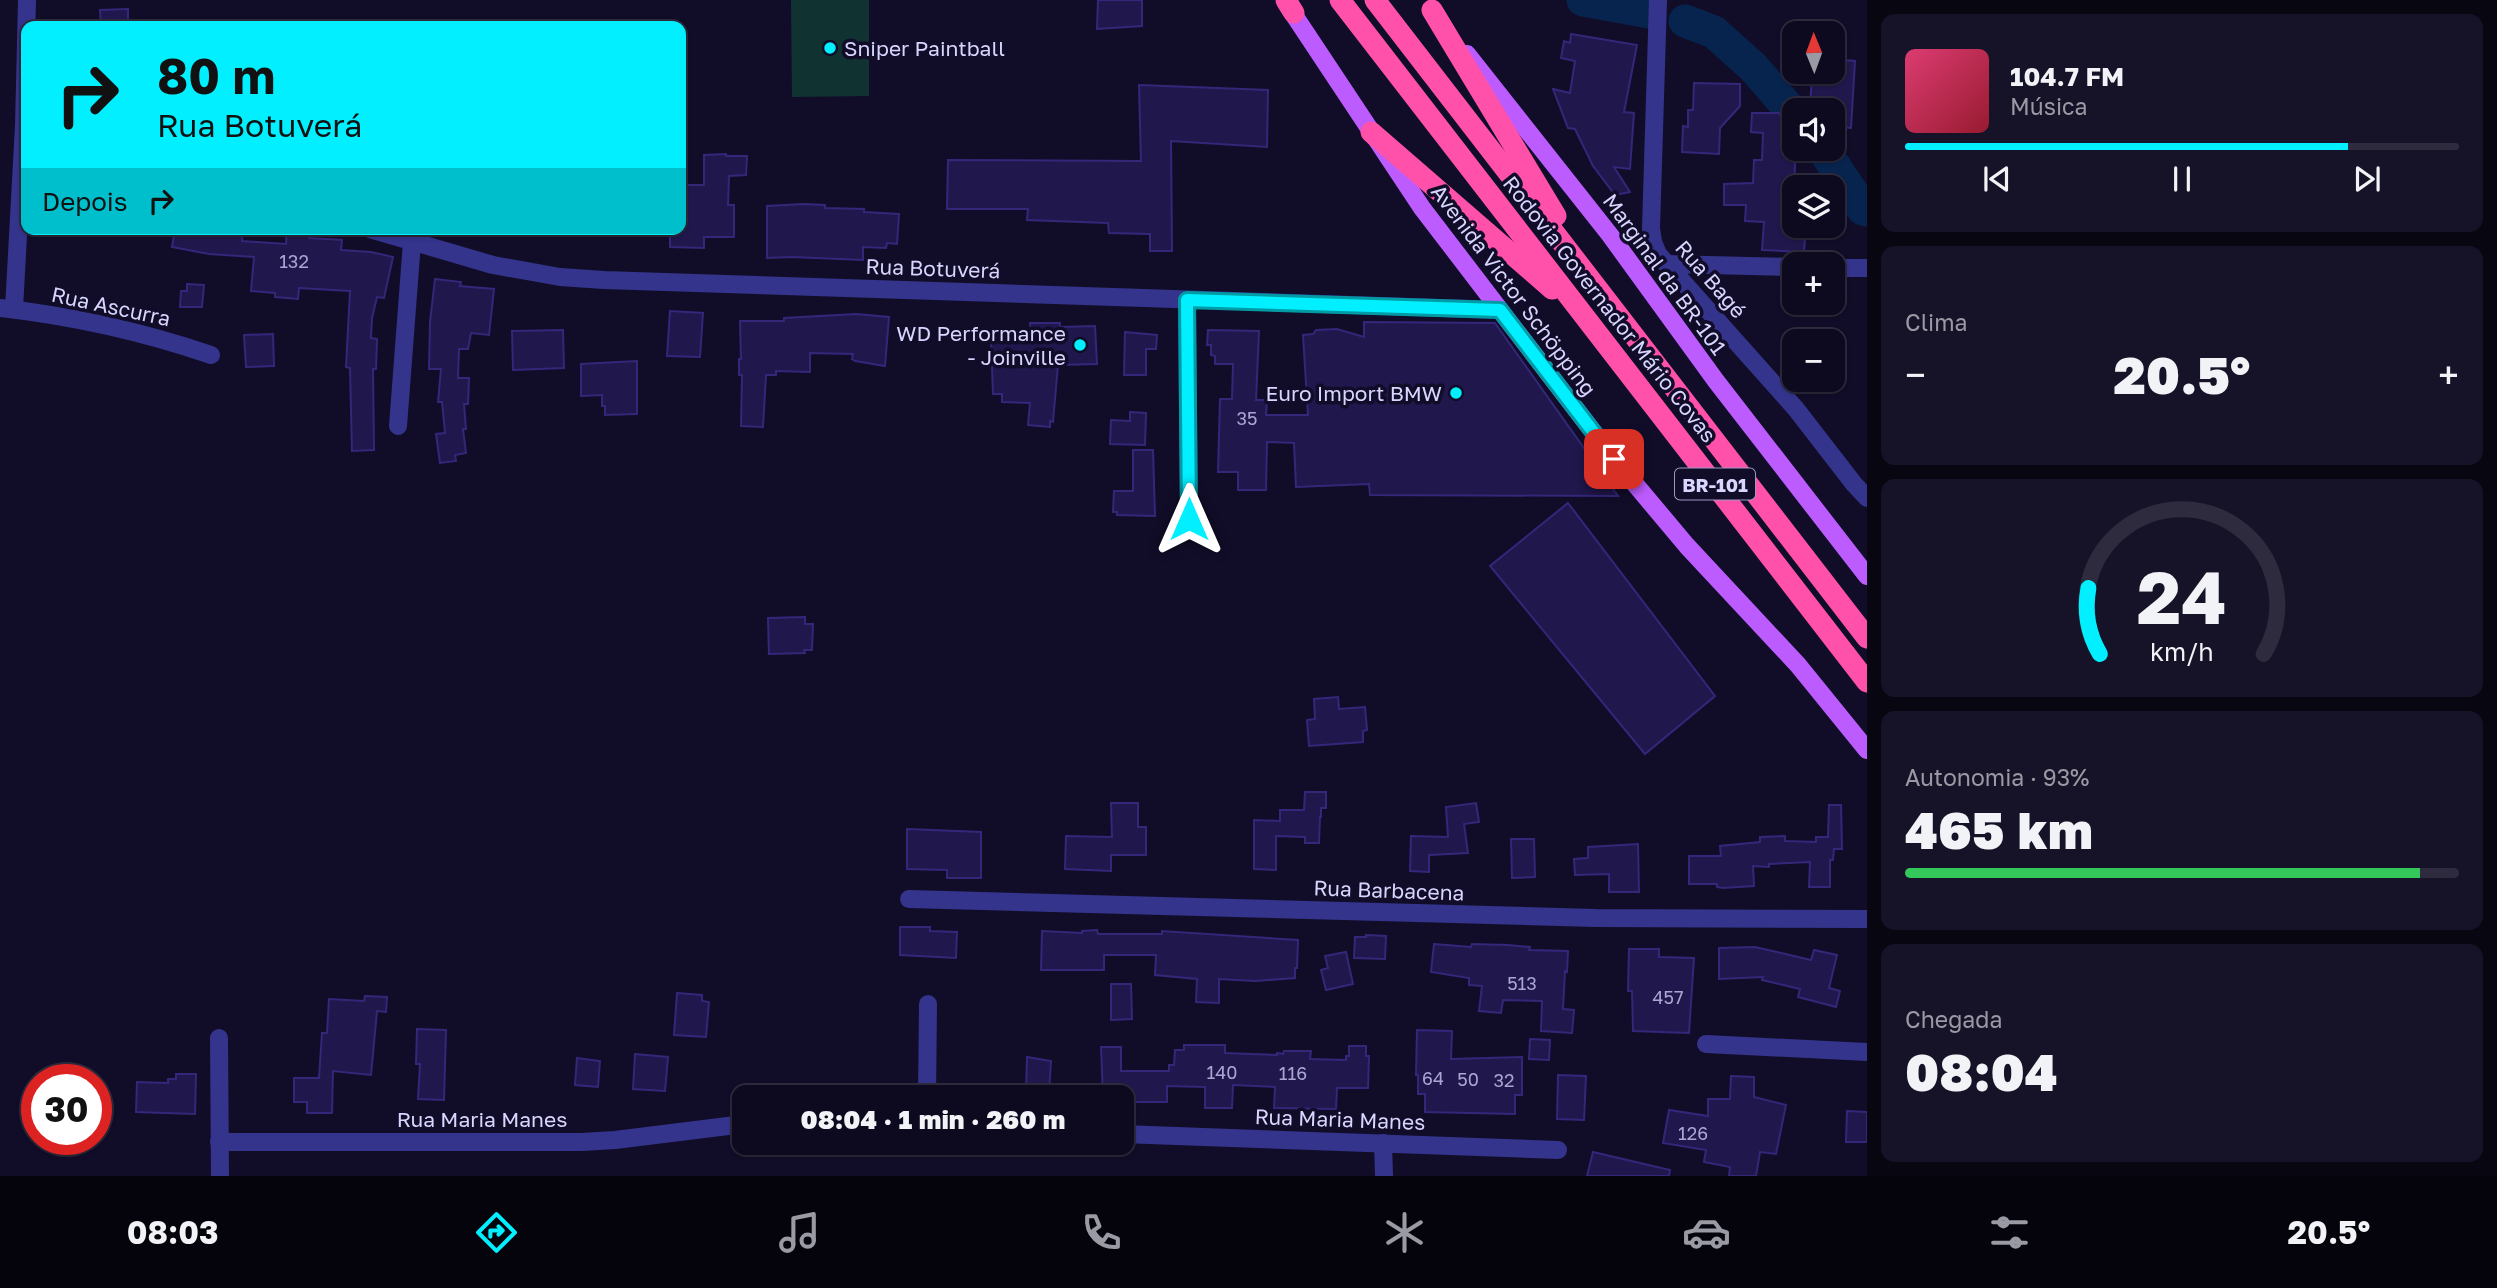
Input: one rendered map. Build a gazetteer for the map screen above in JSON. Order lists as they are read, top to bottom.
{
  "streets": {
    "highway": ["Rodovia Governador Mário Covas", "BR-101"],
    "main road": ["Marginal da BR-101", "Avenida Victor Schöpping"],
    "street": [
      "Rua Botuverá",
      "Rua Bagé",
      "Rua Ascurra",
      "Rua Barbacena",
      "Rua Maria Manes"
    ]
  },
  "crossings": [
    ["Rua Botuverá", "Avenida Victor Schöpping"]
  ],
  "places": ["Sniper Paintball", "WD Performance - Joinville", "Euro Import BMW"],
  "house_numbers": [
    "132",
    "35",
    "513",
    "457",
    "140",
    "116",
    "64",
    "50",
    "32",
    "126"
  ],
  "north": "top",
  "page": {
    "map_buttons": ["+", "−"],
    "turn": ["80 m", "Rua Botuverá"],
    "song": ["104.7 FM", "Música"],
    "then": "Depois",
    "tile": [
      "Clima",
      ["Autonomia · 93%", "465 km"],
      ["Chegada", "08:04"]
    ],
    "heat": ["−", "20.5°", "+"],
    "limit": "30",
    "trip": "08:04 · 1 min · 260 m",
    "tabs": ["08:03", "20.5°"],
    "gauge": ["24", "km/h"]
  }
}
